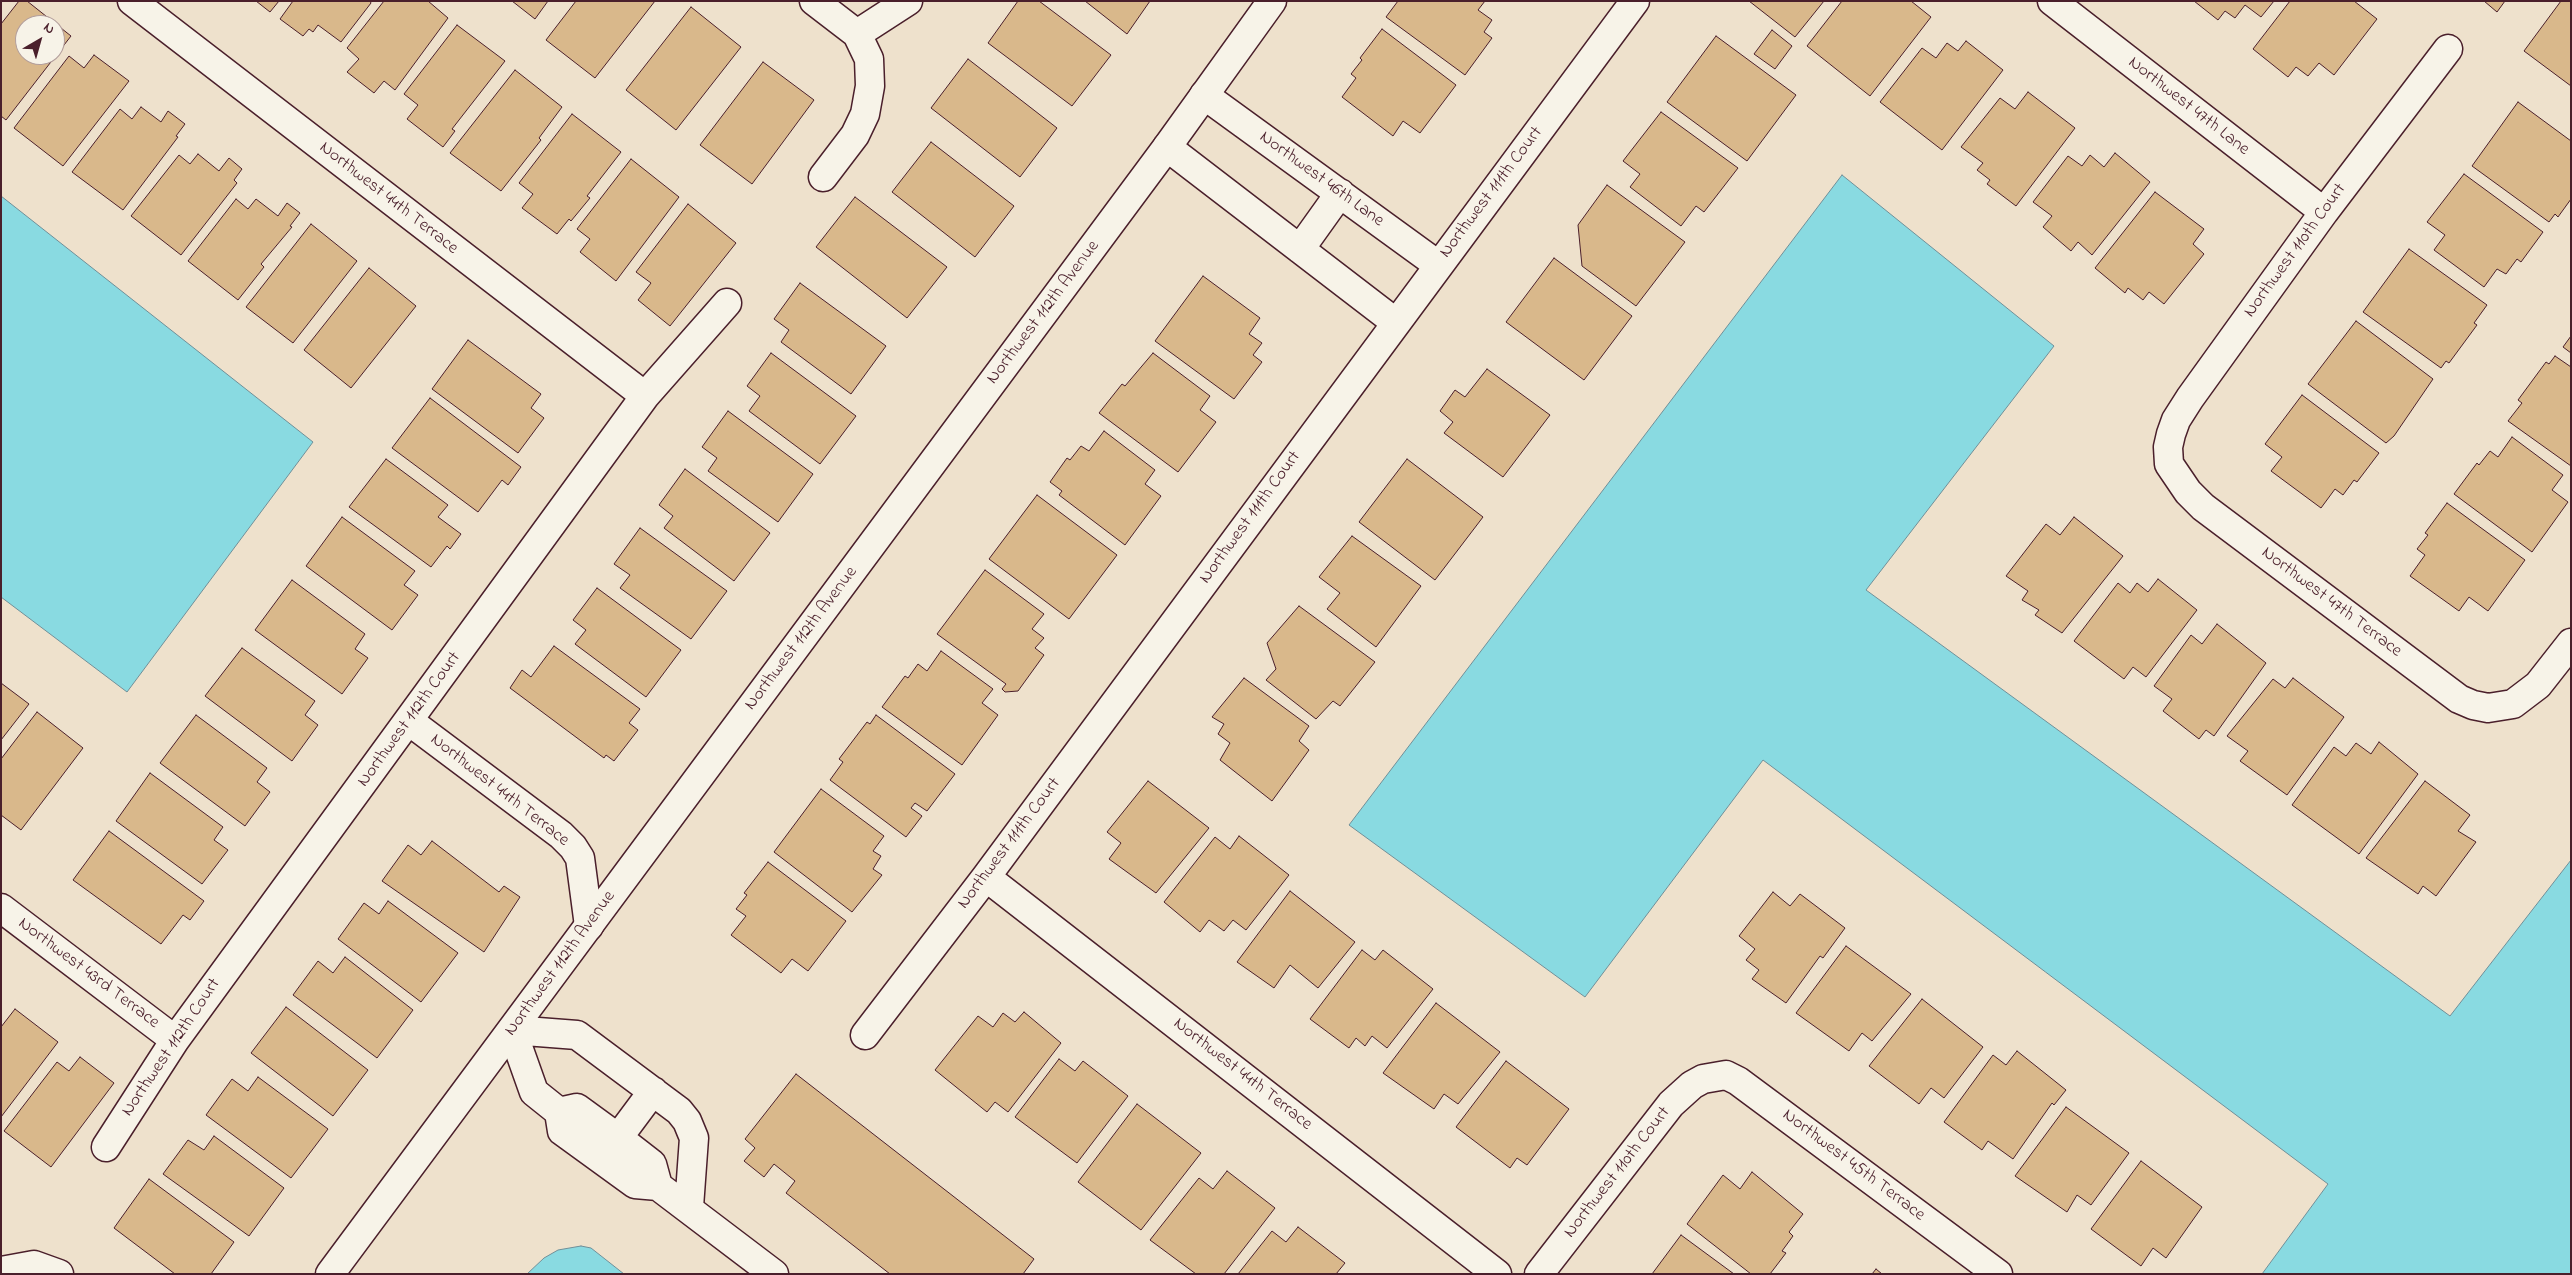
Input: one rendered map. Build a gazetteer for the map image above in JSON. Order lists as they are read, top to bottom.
{
  "streets": {
    "street": [
      "Northwest 47th Lane",
      "Northwest 46th Lane",
      "Northwest 111th Court",
      "Northwest 44th Terrace",
      "Northwest 110th Court",
      "Northwest 112th Avenue",
      "Northwest 47th Terrace",
      "Northwest 112th Court",
      "Northwest 43rd Terrace",
      "Northwest 45th Terrace"
    ]
  },
  "crossings": [
    ["Northwest 47th Lane", "Northwest 110th Court"],
    ["Northwest 46th Lane", "Northwest 111th Court"],
    ["Northwest 46th Lane", "Northwest 112th Avenue"],
    ["Northwest 111th Court", "Northwest 44th Terrace"],
    ["Northwest 44th Terrace", "Northwest 112th Avenue"],
    ["Northwest 44th Terrace", "Northwest 112th Court"],
    ["Northwest 110th Court", "Northwest 47th Terrace"],
    ["Northwest 110th Court", "Northwest 45th Terrace"],
    ["Northwest 112th Court", "Northwest 43rd Terrace"]
  ],
  "north": "top right"
}
